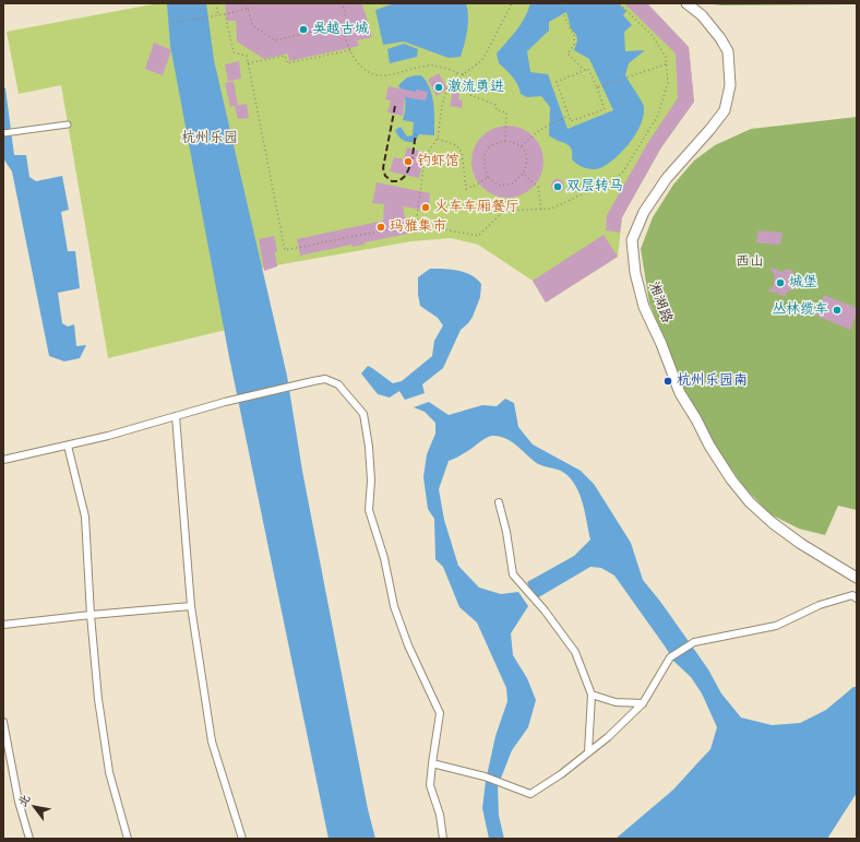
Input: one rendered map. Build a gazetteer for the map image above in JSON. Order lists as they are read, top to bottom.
{
  "streets": {
    "main road": ["湘湖路"]
  },
  "parks": ["杭州乐园", "西山"],
  "places": [
    "吴越古城",
    "激流勇进",
    "钓虾馆",
    "双层转马",
    "火车车厢餐厅",
    "玛雅集市",
    "城堡",
    "丛林缆车",
    "杭州乐园南"
  ],
  "north": "top left"
}
